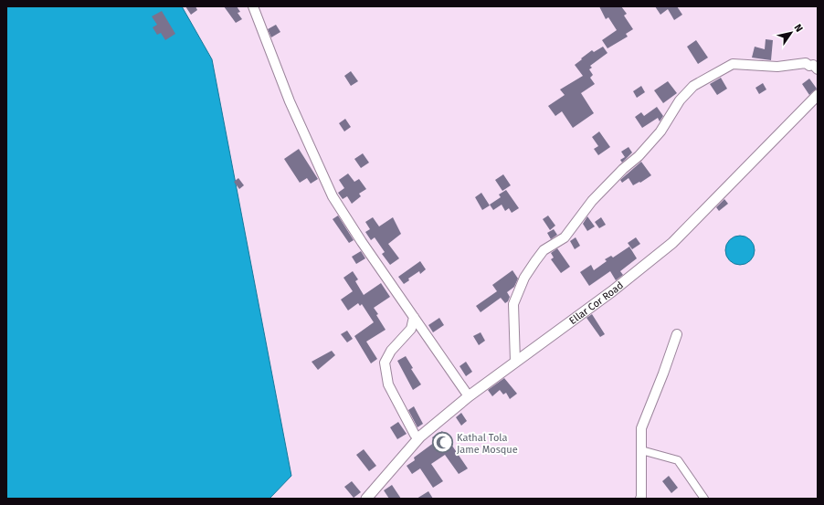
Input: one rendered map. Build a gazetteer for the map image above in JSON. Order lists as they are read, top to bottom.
{
  "streets": {
    "main road": ["Ellar Cor Road"]
  },
  "places": {
    "mosque": ["Kathal Tola Jame Mosque"]
  },
  "north": "top right"
}
